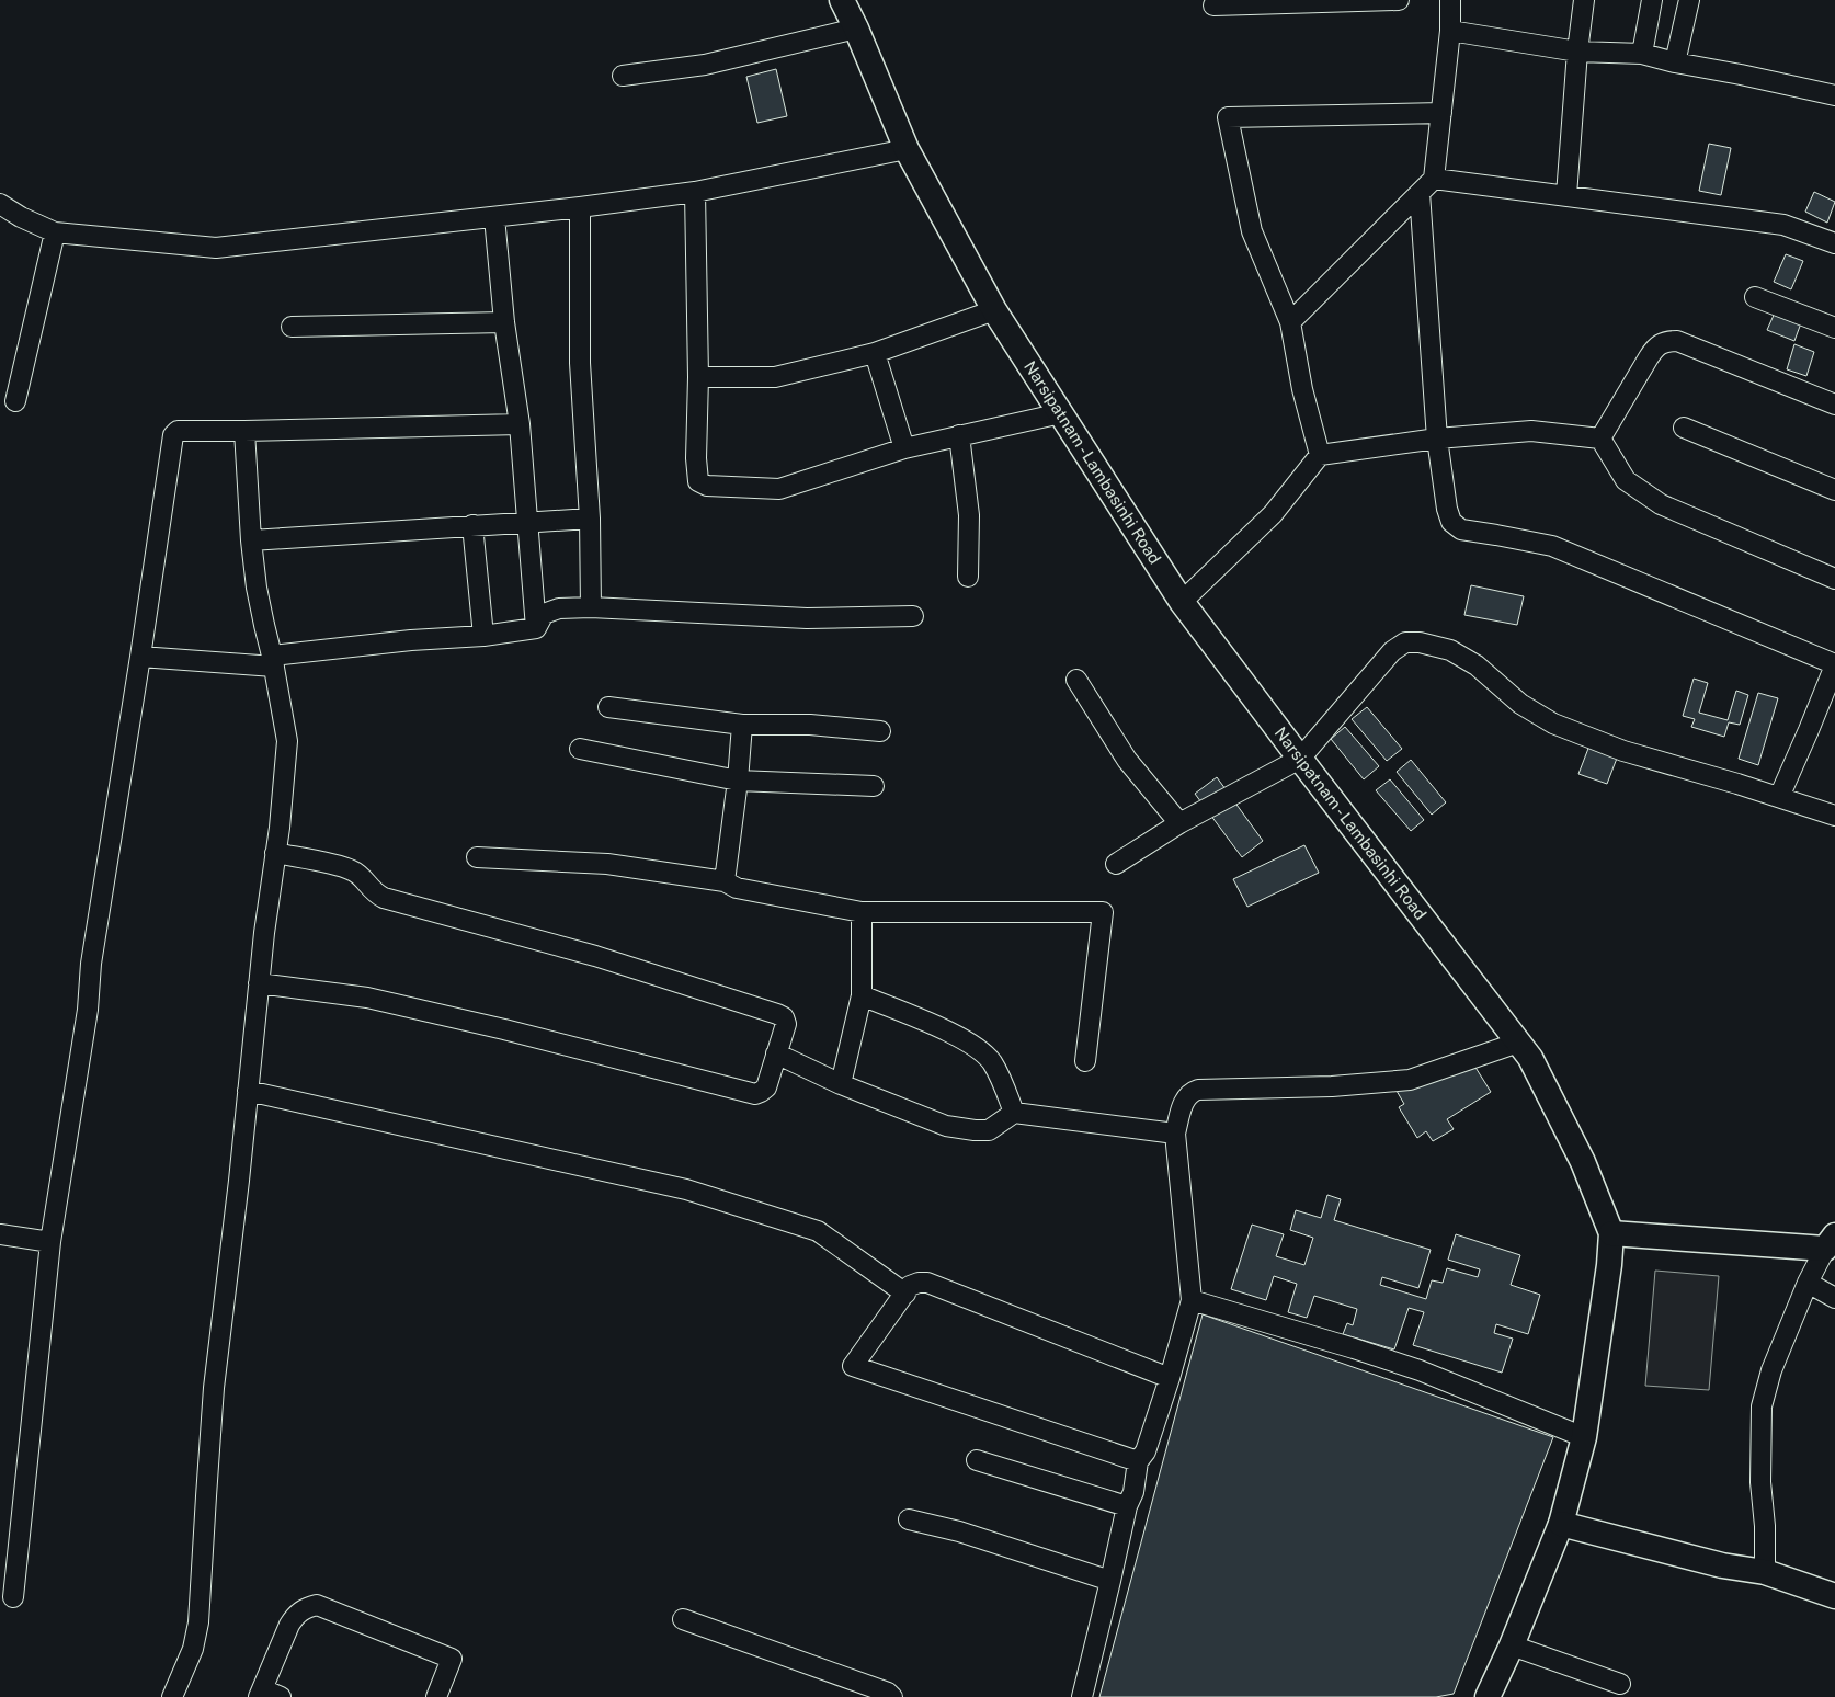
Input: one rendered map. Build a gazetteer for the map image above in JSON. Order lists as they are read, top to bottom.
{
  "streets": {
    "main road": ["Narsipatnam - Lambasinhi Road"]
  }
}
